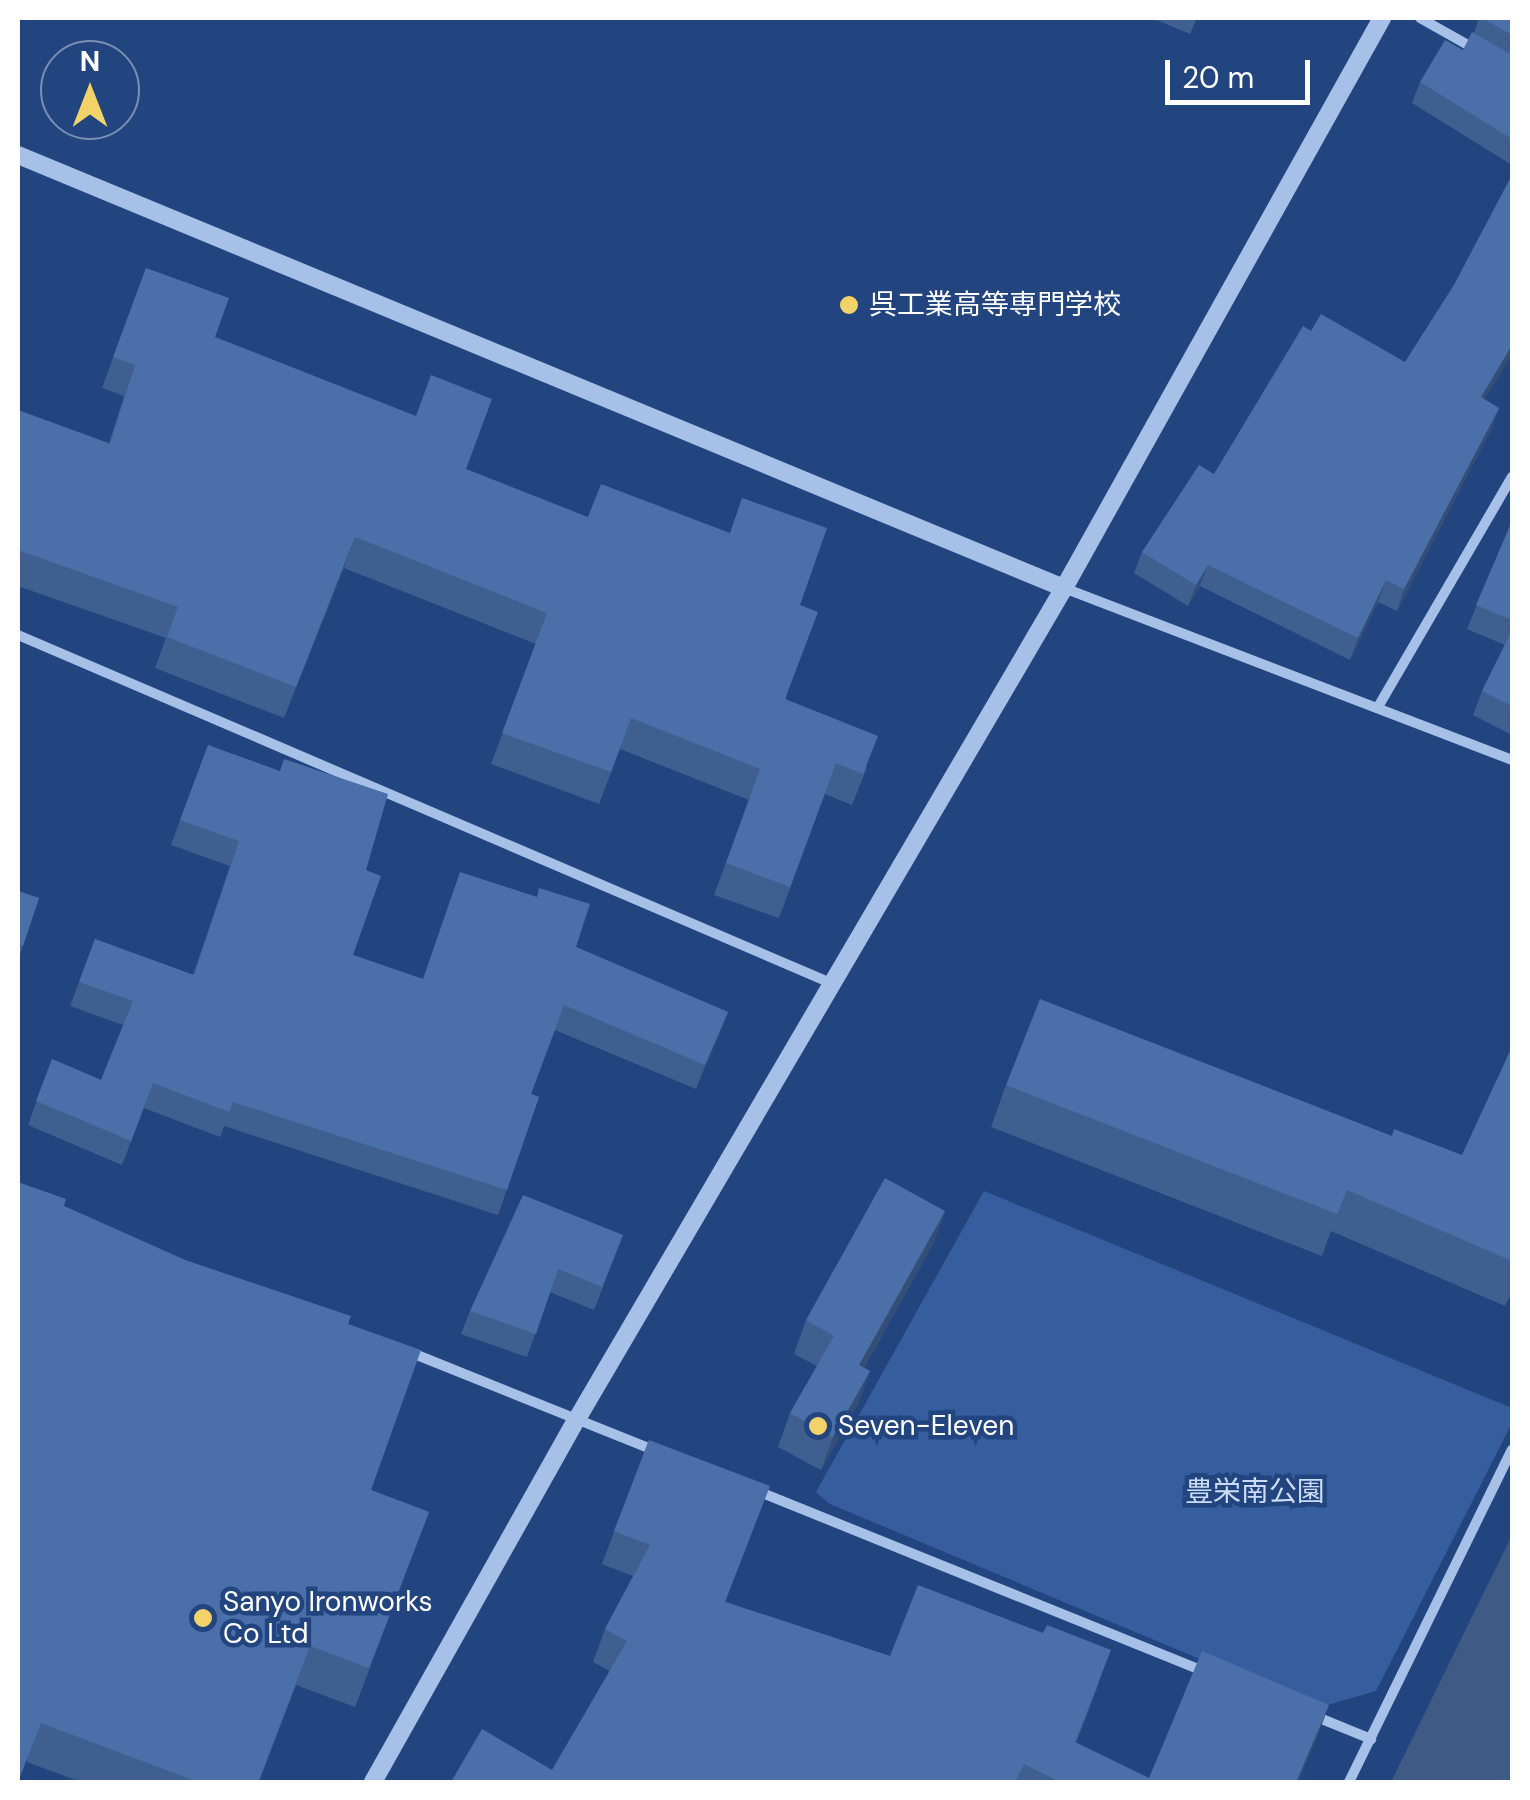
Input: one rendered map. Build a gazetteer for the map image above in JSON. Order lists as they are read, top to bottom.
{
  "parks": ["豊栄南公園"],
  "places": ["呉工業高等専門学校", "Seven-Eleven", "Sanyo Ironworks Co Ltd"],
  "scale_bar": "20 m",
  "north": "top"
}
